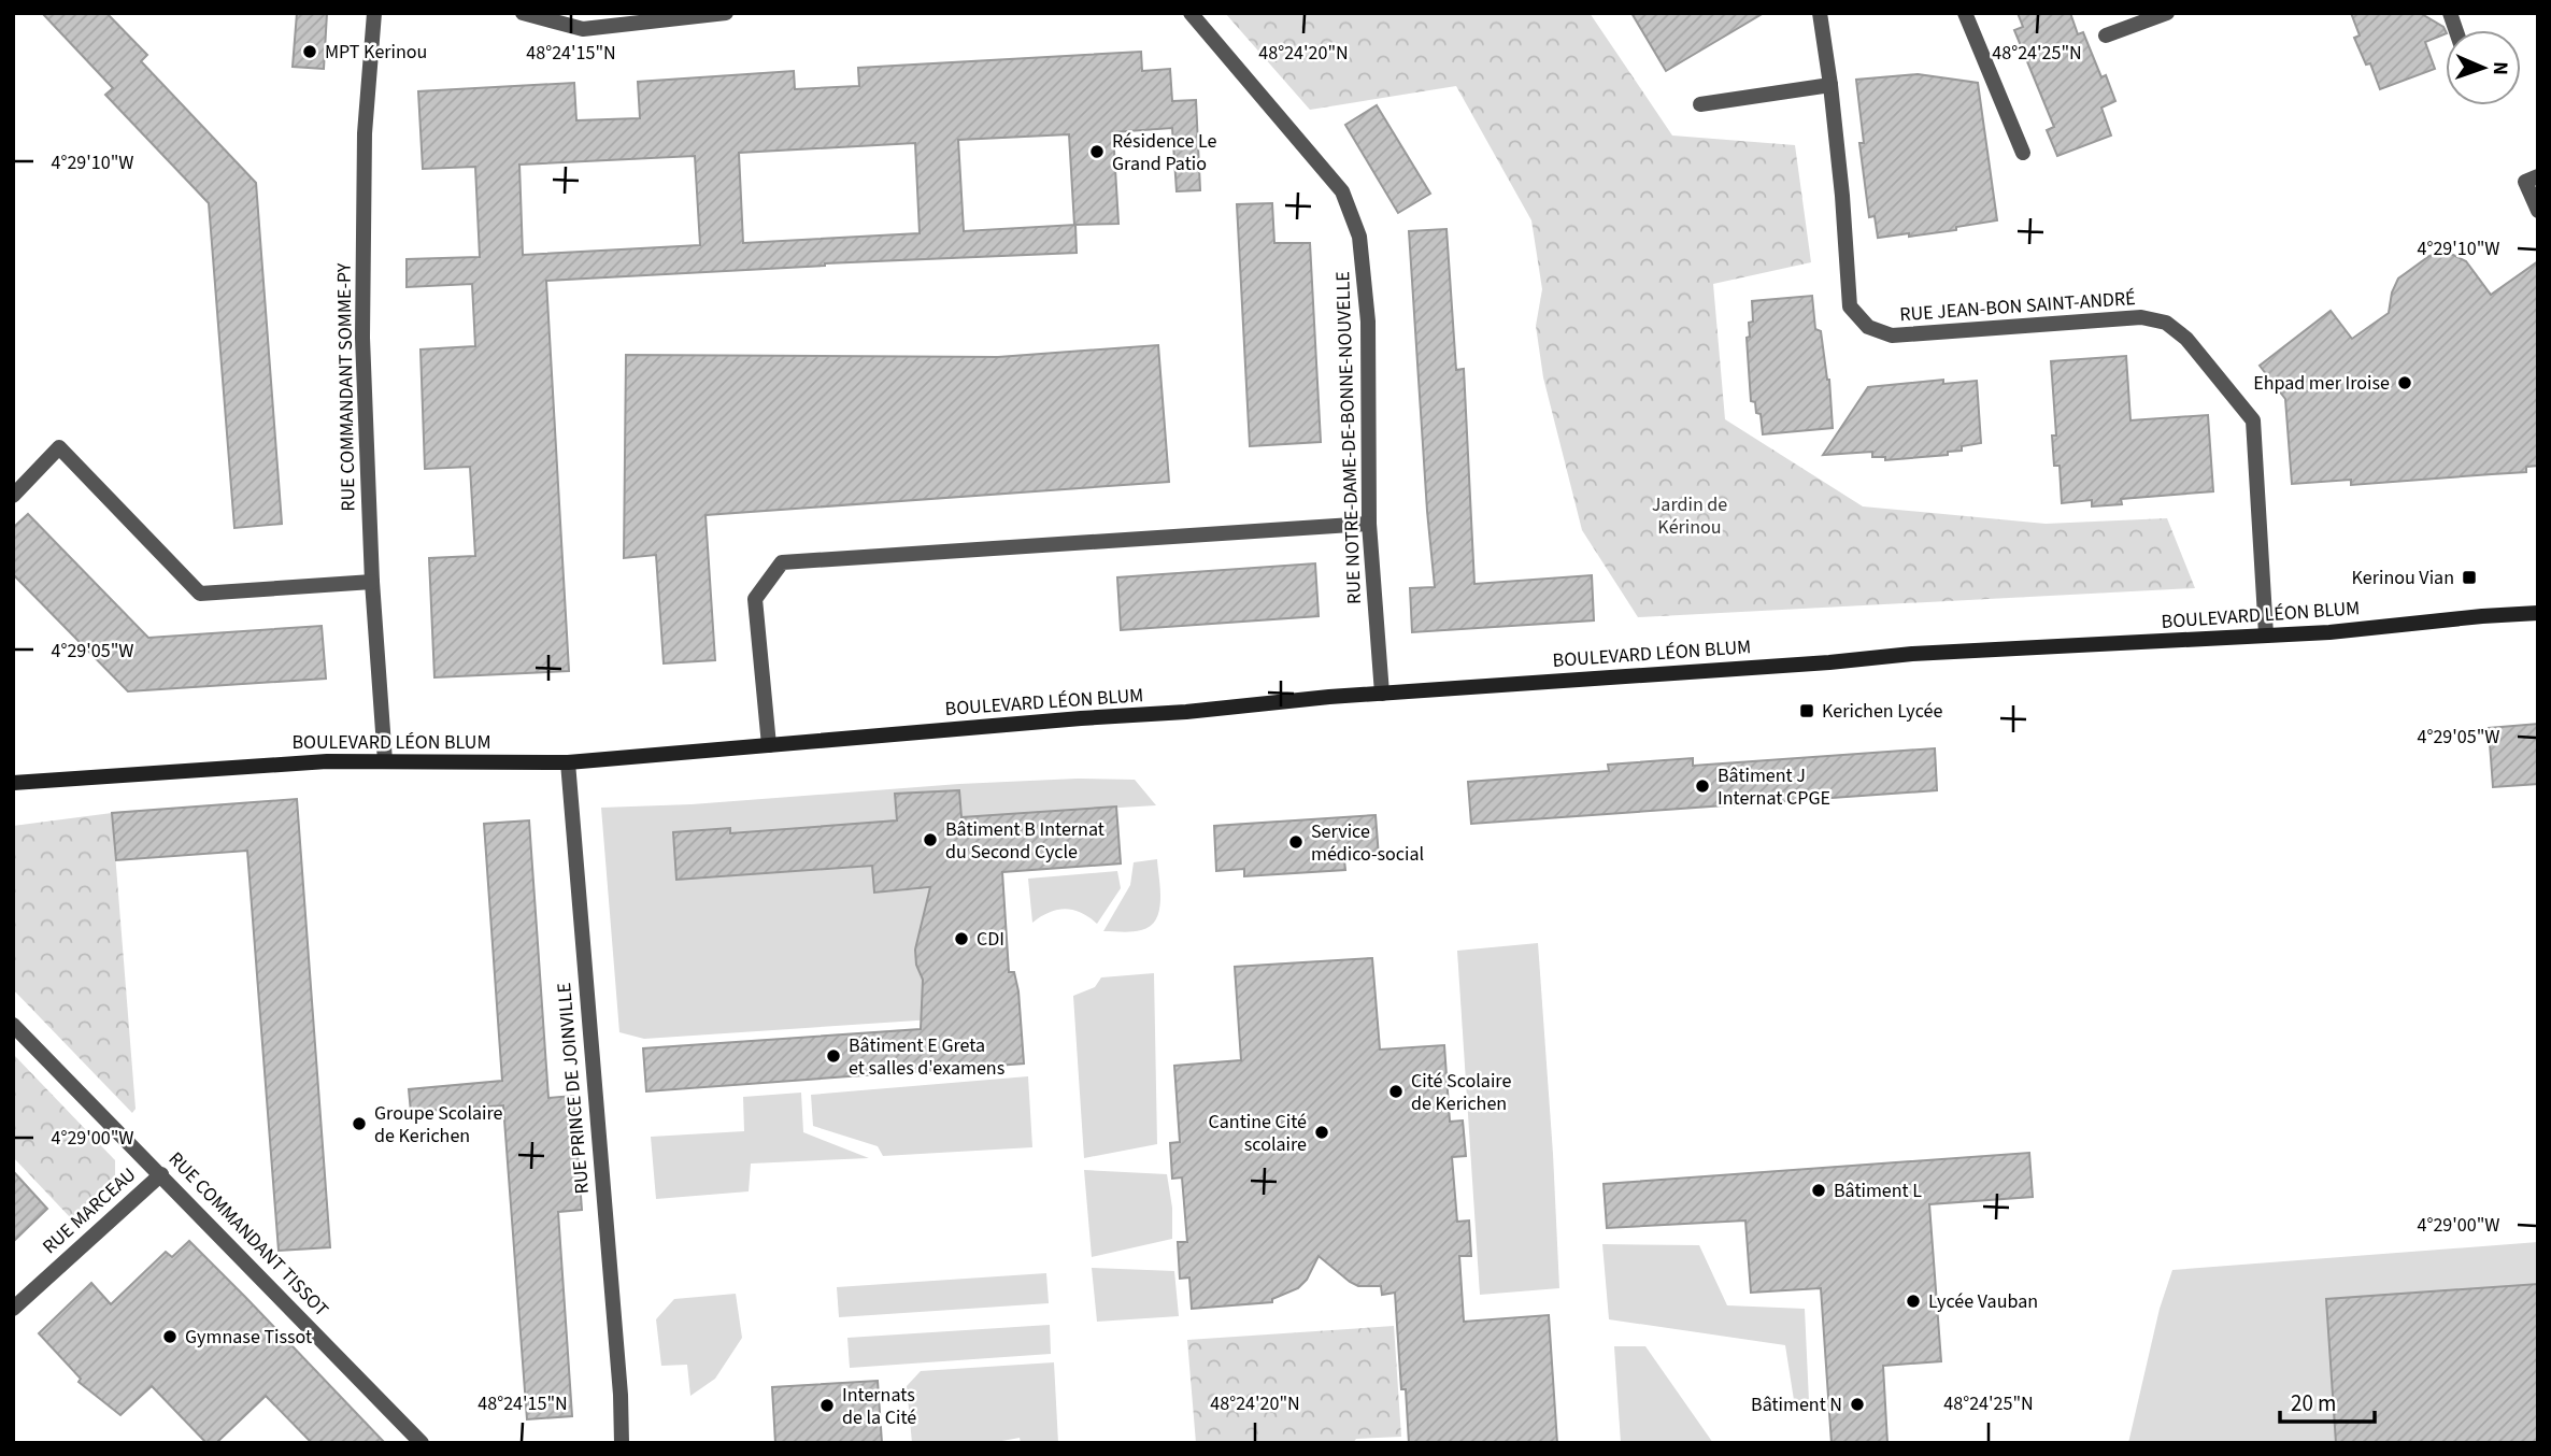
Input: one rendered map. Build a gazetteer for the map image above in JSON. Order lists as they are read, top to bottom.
{
  "streets": {
    "main road": ["BOULEVARD LÉON BLUM"],
    "street": [
      "RUE JEAN-BON SAINT-ANDRÉ",
      "RUE COMMANDANT SOMME-PY",
      "RUE NOTRE-DAME-DE-BONNE-NOUVELLE",
      "RUE PRINCE DE JOINVILLE",
      "RUE MARCEAU",
      "RUE COMMANDANT TISSOT"
    ]
  },
  "crossings": [
    ["RUE JEAN-BON SAINT-ANDRÉ", "BOULEVARD LÉON BLUM"],
    ["RUE COMMANDANT SOMME-PY", "BOULEVARD LÉON BLUM"],
    ["RUE NOTRE-DAME-DE-BONNE-NOUVELLE", "BOULEVARD LÉON BLUM"],
    ["BOULEVARD LÉON BLUM", "RUE PRINCE DE JOINVILLE"],
    ["RUE MARCEAU", "RUE COMMANDANT TISSOT"]
  ],
  "parks": ["Jardin de Kérinou"],
  "places": {
    "other": [
      "MPT Kerinou",
      "Résidence Le Grand Patio",
      "Ehpad mer Iroise",
      "Bâtiment J Internat CPGE",
      "Bâtiment B Internat du Second Cycle",
      "Service médico-social",
      "CDI",
      "Bâtiment E Greta et salles d'examens",
      "Cité Scolaire de Kerichen",
      "Groupe Scolaire de Kerichen",
      "Cantine Cité scolaire",
      "Bâtiment L",
      "Lycée Vauban",
      "Gymnase Tissot",
      "Bâtiment N",
      "Internats de la Cité"
    ],
    "transit": ["Kerinou Vian", "Kerichen Lycée"]
  },
  "scale_bar": "20 m",
  "north": "right",
  "coordinates": [
    "48°24'15\"N",
    "48°24'20\"N",
    "48°24'25\"N",
    "4°29'10\"W",
    "4°29'05\"W",
    "4°29'00\"W"
  ]
}
